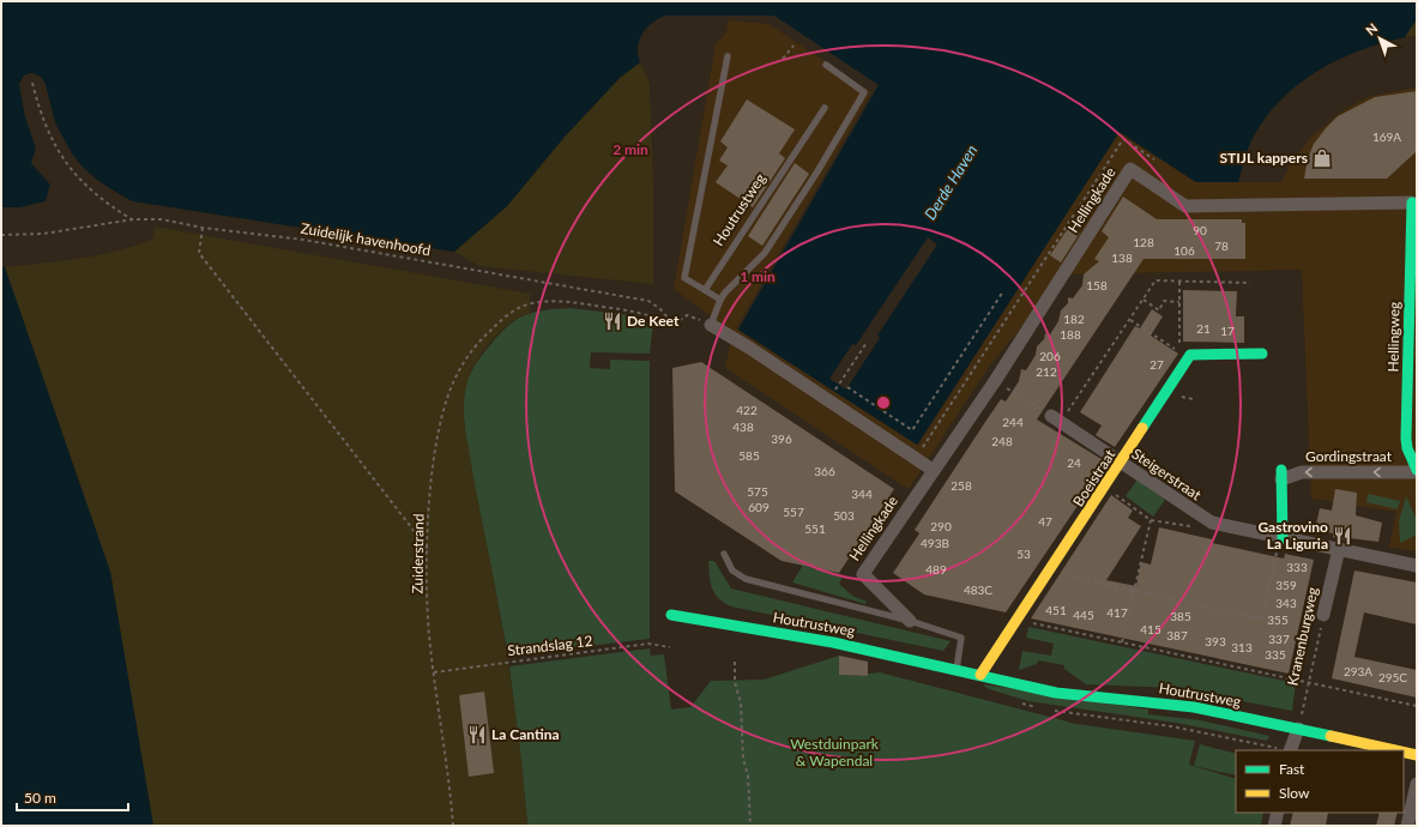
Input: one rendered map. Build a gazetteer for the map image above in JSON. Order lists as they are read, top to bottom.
{
  "streets": {
    "street": [
      "Hellingkade",
      "Houtrustweg",
      "Hellingweg",
      "Gordingstraat",
      "Steigerstraat",
      "Boeistraat",
      "Kranenburgweg"
    ],
    "path": ["Zuidelijk havenhoofd", "Zuiderstrand", "Strandslag 12"]
  },
  "crossings": [
    ["Hellingkade", "Hellingweg"],
    ["Houtrustweg", "Boeistraat"],
    ["Houtrustweg", "Kranenburgweg"],
    ["Zuidelijk havenhoofd", "Zuiderstrand"],
    ["Hellingweg", "Gordingstraat"],
    ["Gordingstraat", "Steigerstraat"],
    ["Steigerstraat", "Boeistraat"],
    ["Zuiderstrand", "Strandslag 12"]
  ],
  "water": ["Derde Haven"],
  "parks": ["Westduinpark & Wapendal"],
  "places": {
    "shop": ["STIJL kappers"],
    "restaurant": ["De Keet", "Gastrovino La Liguria", "La Cantina"]
  },
  "house_numbers": [
    "169A",
    "90",
    "128",
    "78",
    "106",
    "138",
    "158",
    "182",
    "21",
    "17",
    "188",
    "206",
    "27",
    "212",
    "422",
    "244",
    "438",
    "396",
    "248",
    "585",
    "24",
    "366",
    "258",
    "575",
    "344",
    "609",
    "557",
    "503",
    "47",
    "290",
    "551",
    "493B",
    "53",
    "333",
    "489",
    "359",
    "483C",
    "343",
    "451",
    "417",
    "445",
    "385",
    "355",
    "415",
    "387",
    "337",
    "393",
    "313",
    "335",
    "293A",
    "295C"
  ],
  "legend": ["Fast", "Slow"],
  "scale_bar": "50 m",
  "north": "top left",
  "rings": ["2 min", "1 min"]
}
